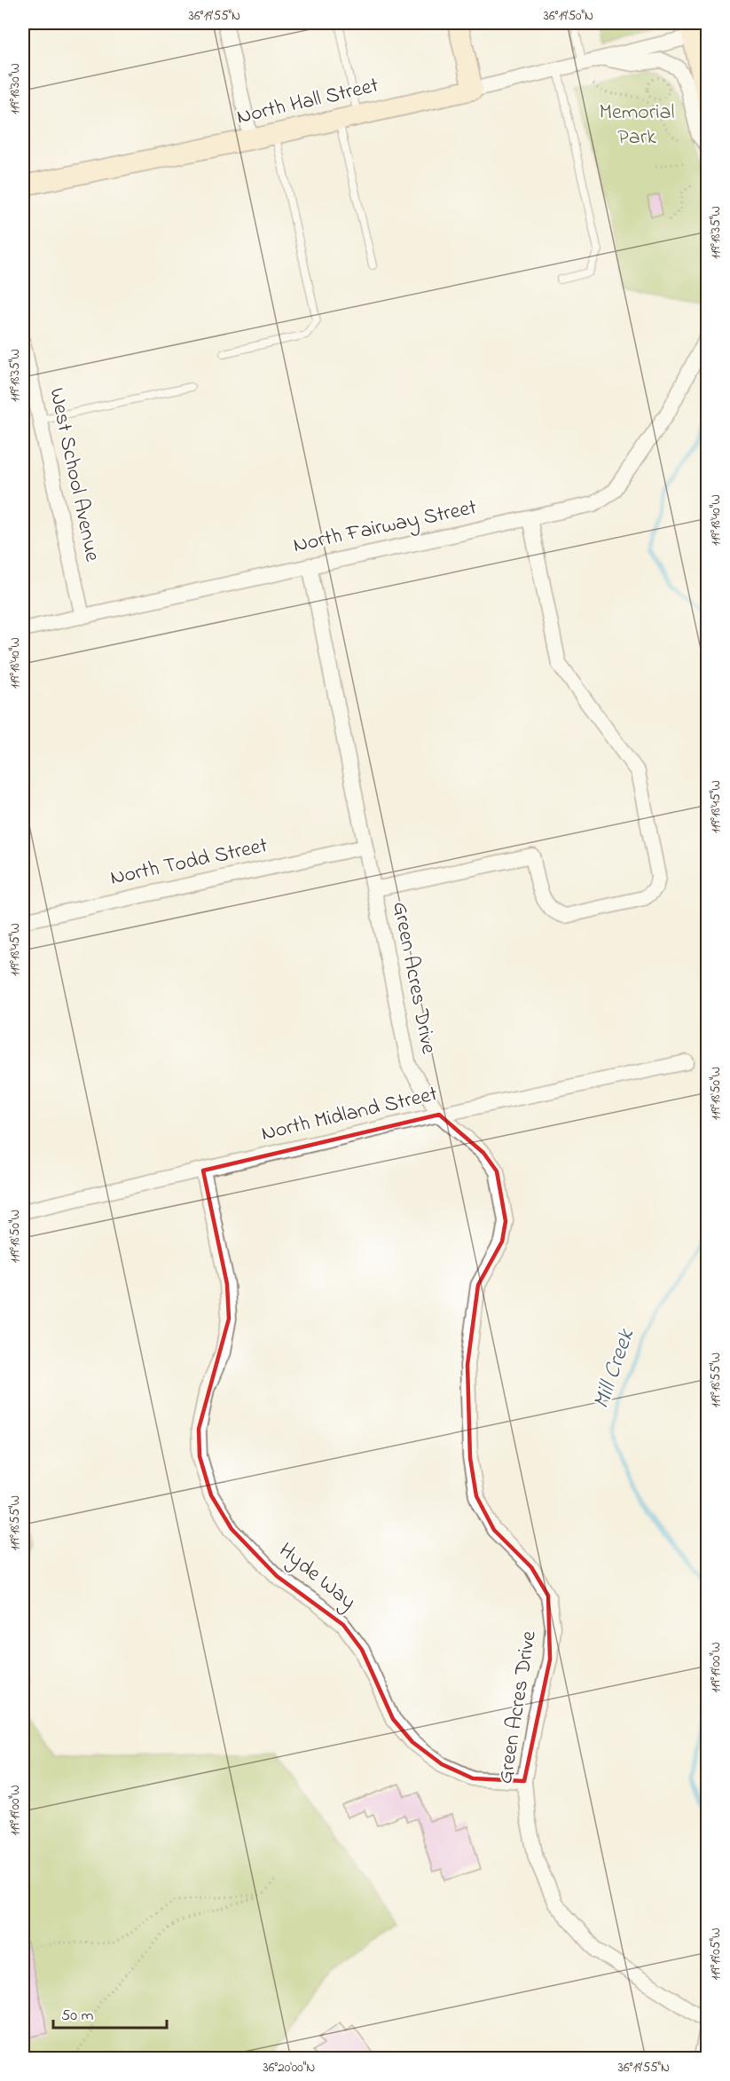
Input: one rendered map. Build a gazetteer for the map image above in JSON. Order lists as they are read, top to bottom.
{
  "streets": {
    "street": [
      "North Hall Street",
      "West School Avenue",
      "North Fairway Street",
      "North Todd Street",
      "Green Acres Drive",
      "North Midland Street",
      "Hyde Way"
    ]
  },
  "crossings": [
    ["West School Avenue", "North Fairway Street"],
    ["North Fairway Street", "Green Acres Drive"],
    ["North Todd Street", "Green Acres Drive"],
    ["Green Acres Drive", "North Midland Street"],
    ["Green Acres Drive", "Hyde Way"],
    ["North Midland Street", "Hyde Way"]
  ],
  "water": ["Mill Creek"],
  "parks": ["Memorial Park"],
  "scale_bar": "50 m",
  "coordinates": [
    "36°19'55\"N",
    "36°19'50\"N",
    "119°18'30\"W",
    "119°18'35\"W",
    "119°18'40\"W",
    "119°18'45\"W",
    "119°18'50\"W",
    "119°18'55\"W",
    "119°19'00\"W",
    "119°19'05\"W",
    "36°20'00\"N"
  ]
}
